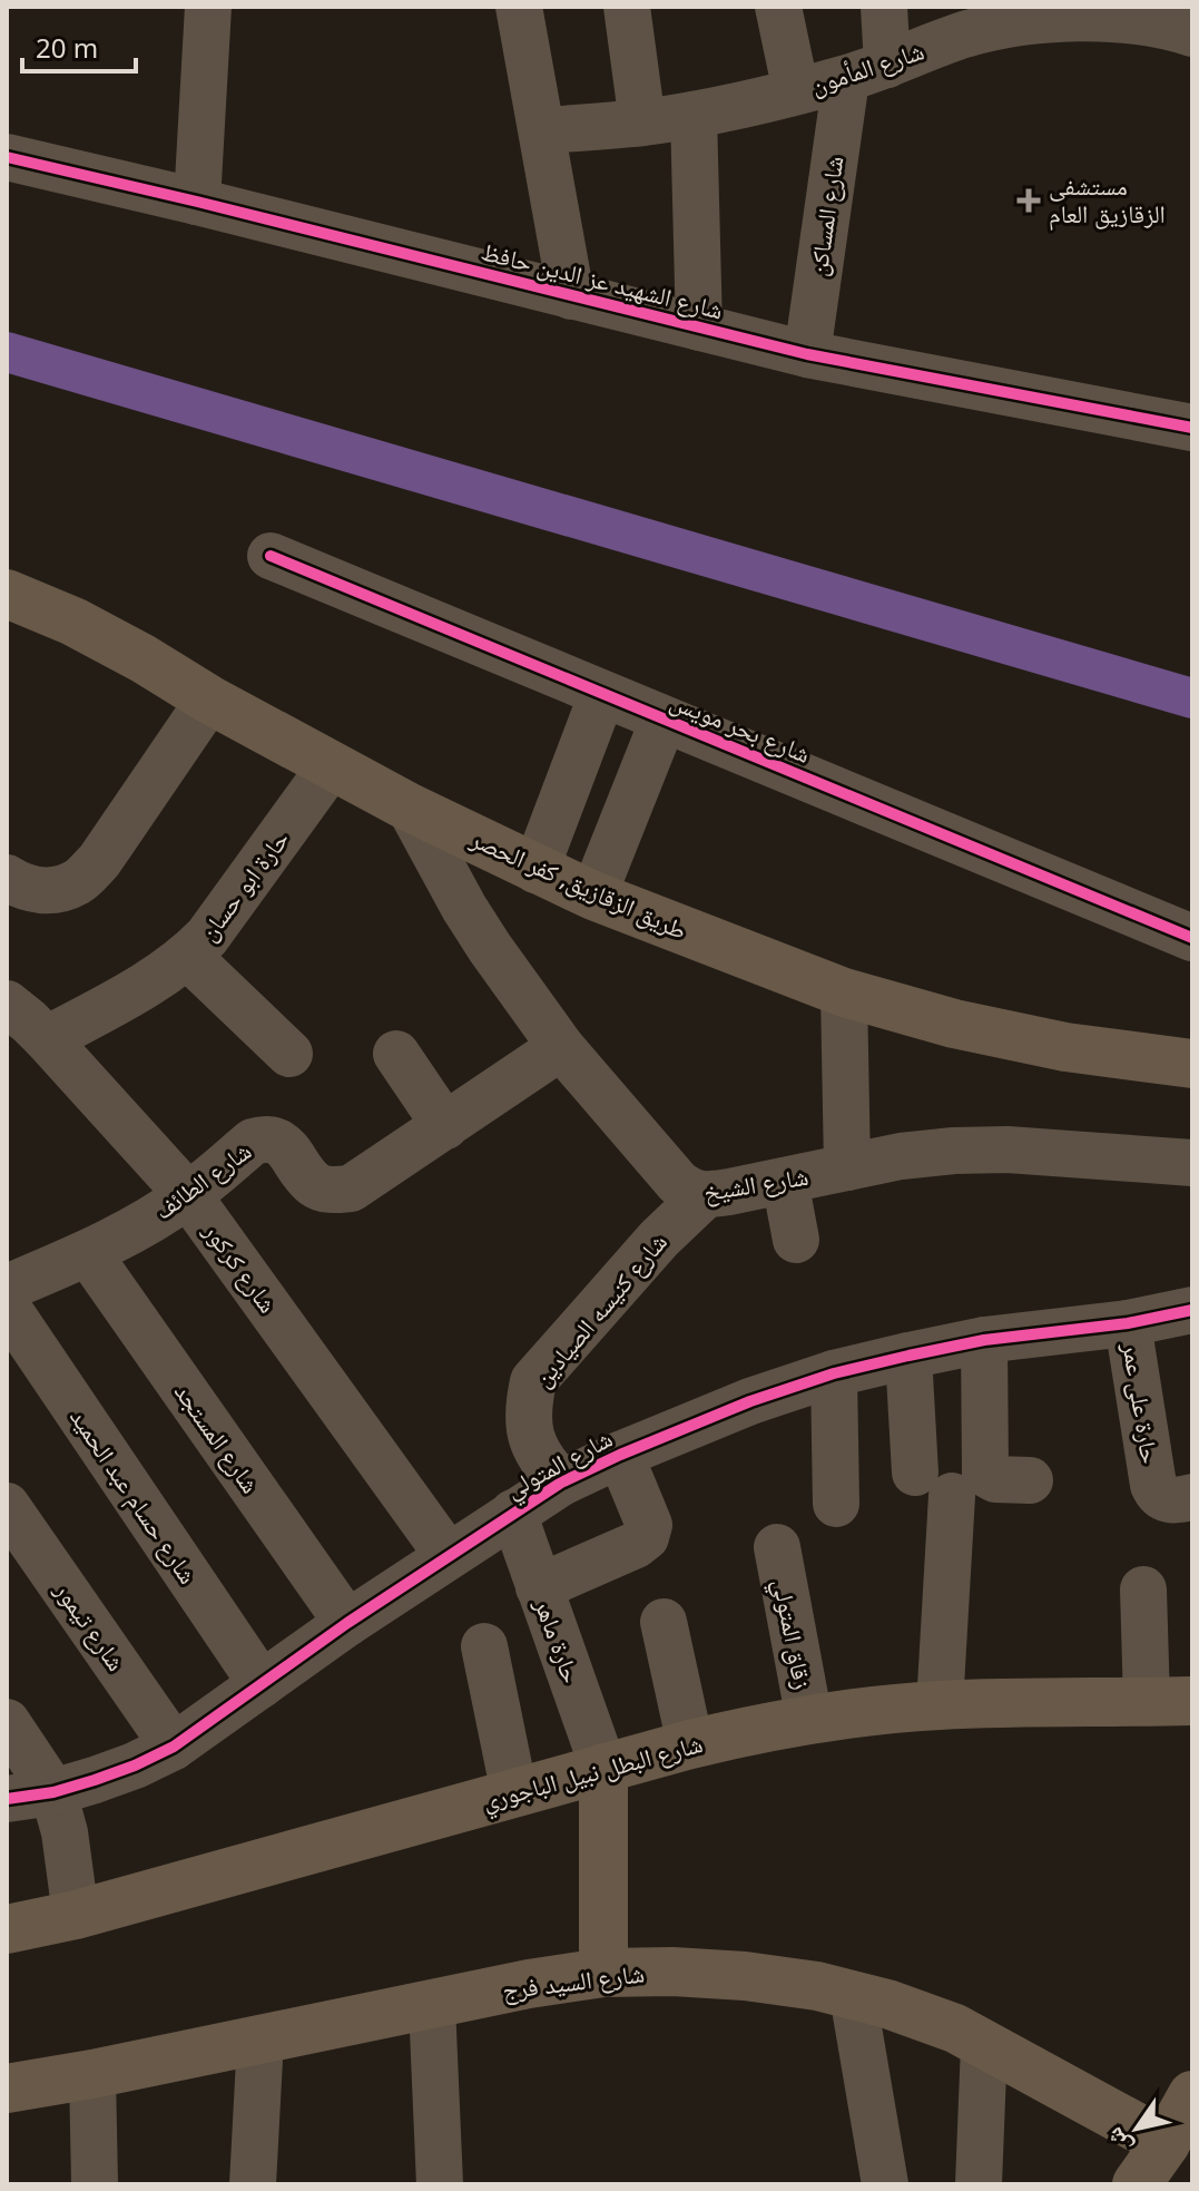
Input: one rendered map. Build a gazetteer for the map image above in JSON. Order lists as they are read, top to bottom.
{
  "streets": {
    "main road": ["طريق الزقازيق, كفر الحصر", "شارع البطل نبيل الباجوري", "شارع السيد فرج"],
    "street": [
      "شارع المأمون",
      "شارع المساكن",
      "شارع الشهيد عز الدين حافظ",
      "شارع بحر مويس",
      "حارة ابو حسان",
      "شارع الطائف",
      "شارع الشيخ",
      "شارع كركور",
      "شارع كنيسه الصيادين",
      "حارة على عمر",
      "شارع المستجد",
      "شارع المتولي",
      "شارع حسام عبد الحميد",
      "شارع تيمور",
      "زقاق المتولي",
      "حارة ماهر"
    ]
  },
  "crossings": [
    ["شارع المأمون", "شارع المساكن"],
    ["شارع المساكن", "شارع الشهيد عز الدين حافظ"],
    ["طريق الزقازيق, كفر الحصر", "حارة ابو حسان"],
    ["طريق الزقازيق, كفر الحصر", "شارع الشيخ"],
    ["حارة ابو حسان", "شارع كركور"],
    ["شارع الطائف", "شارع الشيخ"],
    ["شارع الطائف", "شارع كركور"],
    ["شارع الطائف", "شارع المستجد"],
    ["شارع الشيخ", "شارع كنيسه الصيادين"],
    ["شارع كركور", "شارع المتولي"],
    ["شارع كنيسه الصيادين", "شارع المتولي"],
    ["حارة على عمر", "شارع المتولي"],
    ["شارع المستجد", "شارع المتولي"],
    ["شارع المتولي", "شارع حسام عبد الحميد"],
    ["شارع المتولي", "شارع تيمور"],
    ["شارع المتولي", "حارة ماهر"],
    ["زقاق المتولي", "شارع البطل نبيل الباجوري"],
    ["حارة ماهر", "شارع البطل نبيل الباجوري"]
  ],
  "places": {
    "health": ["مستشفى الزقازيق العام"]
  },
  "scale_bar": "20 m",
  "north": "bottom left"
}
